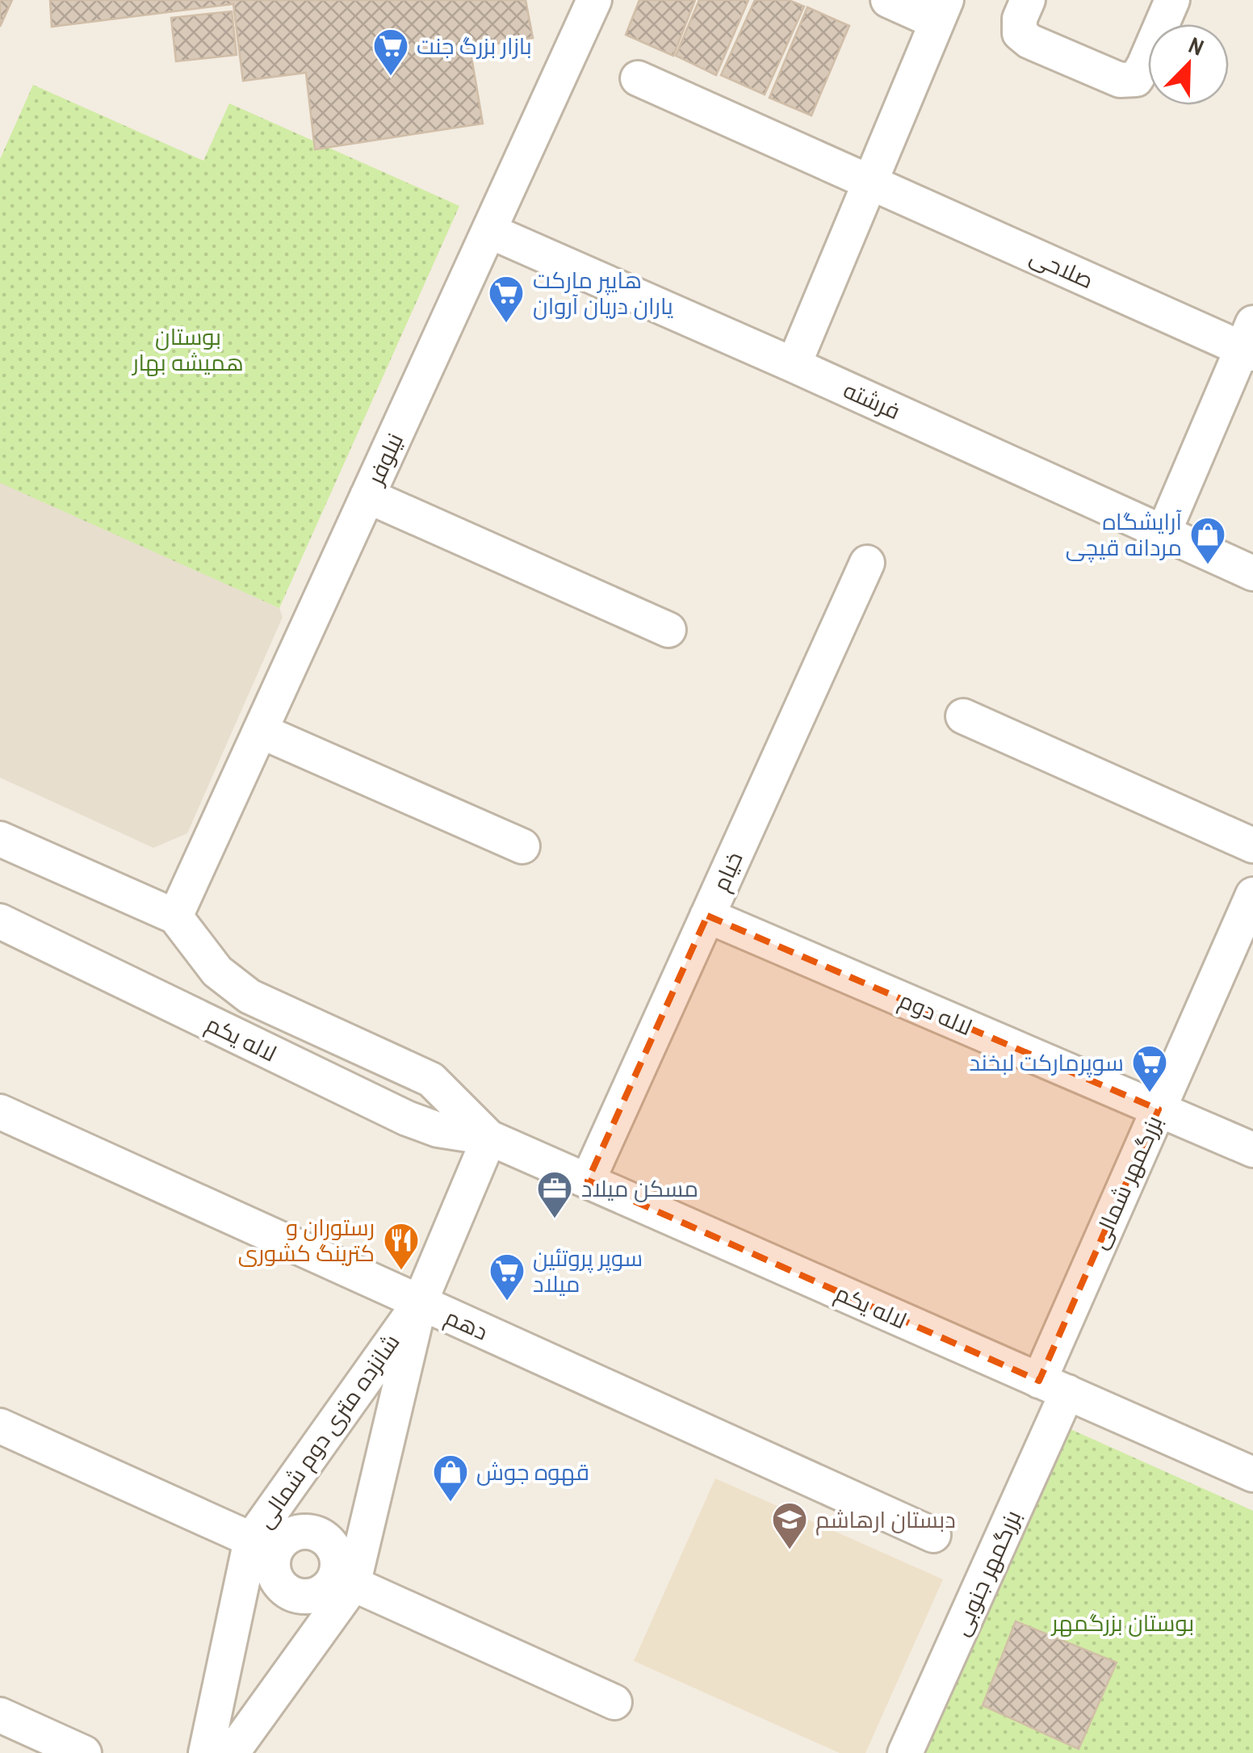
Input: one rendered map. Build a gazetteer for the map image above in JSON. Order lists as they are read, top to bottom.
{
  "streets": {
    "street": [
      "صلاحی",
      "فرشته",
      "نیلوفر",
      "خیام",
      "لاله دوم",
      "لاله یکم",
      "بزرگمهر شمالی",
      "دهم",
      "شانزده متری دوم شمالی",
      "بزرگمهر جنوبی"
    ]
  },
  "crossings": [
    ["فرشته", "نیلوفر"],
    ["نیلوفر", "لاله یکم"],
    ["خیام", "لاله دوم"],
    ["خیام", "لاله یکم"],
    ["لاله دوم", "بزرگمهر شمالی"],
    ["لاله یکم", "بزرگمهر شمالی"],
    ["لاله یکم", "شانزده متری دوم شمالی"],
    ["لاله یکم", "بزرگمهر جنوبی"],
    ["بزرگمهر شمالی", "بزرگمهر جنوبی"],
    ["دهم", "شانزده متری دوم شمالی"]
  ],
  "parks": ["بوستان همیشه بهار", "بوستان بزرگمهر"],
  "places": {
    "supermarket": [
      "بازار بزرگ جنت",
      "هایپر مارکت یاران دریان آروان",
      "سوپرمارکت لبخند",
      "سوپر پروتئین میلاد"
    ],
    "shop": ["آرایشگاه مردانه قیچی", "قهوه جوش"],
    "office": ["مسکن میلاد"],
    "restaurant": ["رستوران و کترینگ کشوری"],
    "school or university": ["دبستان ارهاشم"]
  },
  "north": "top right"
}
